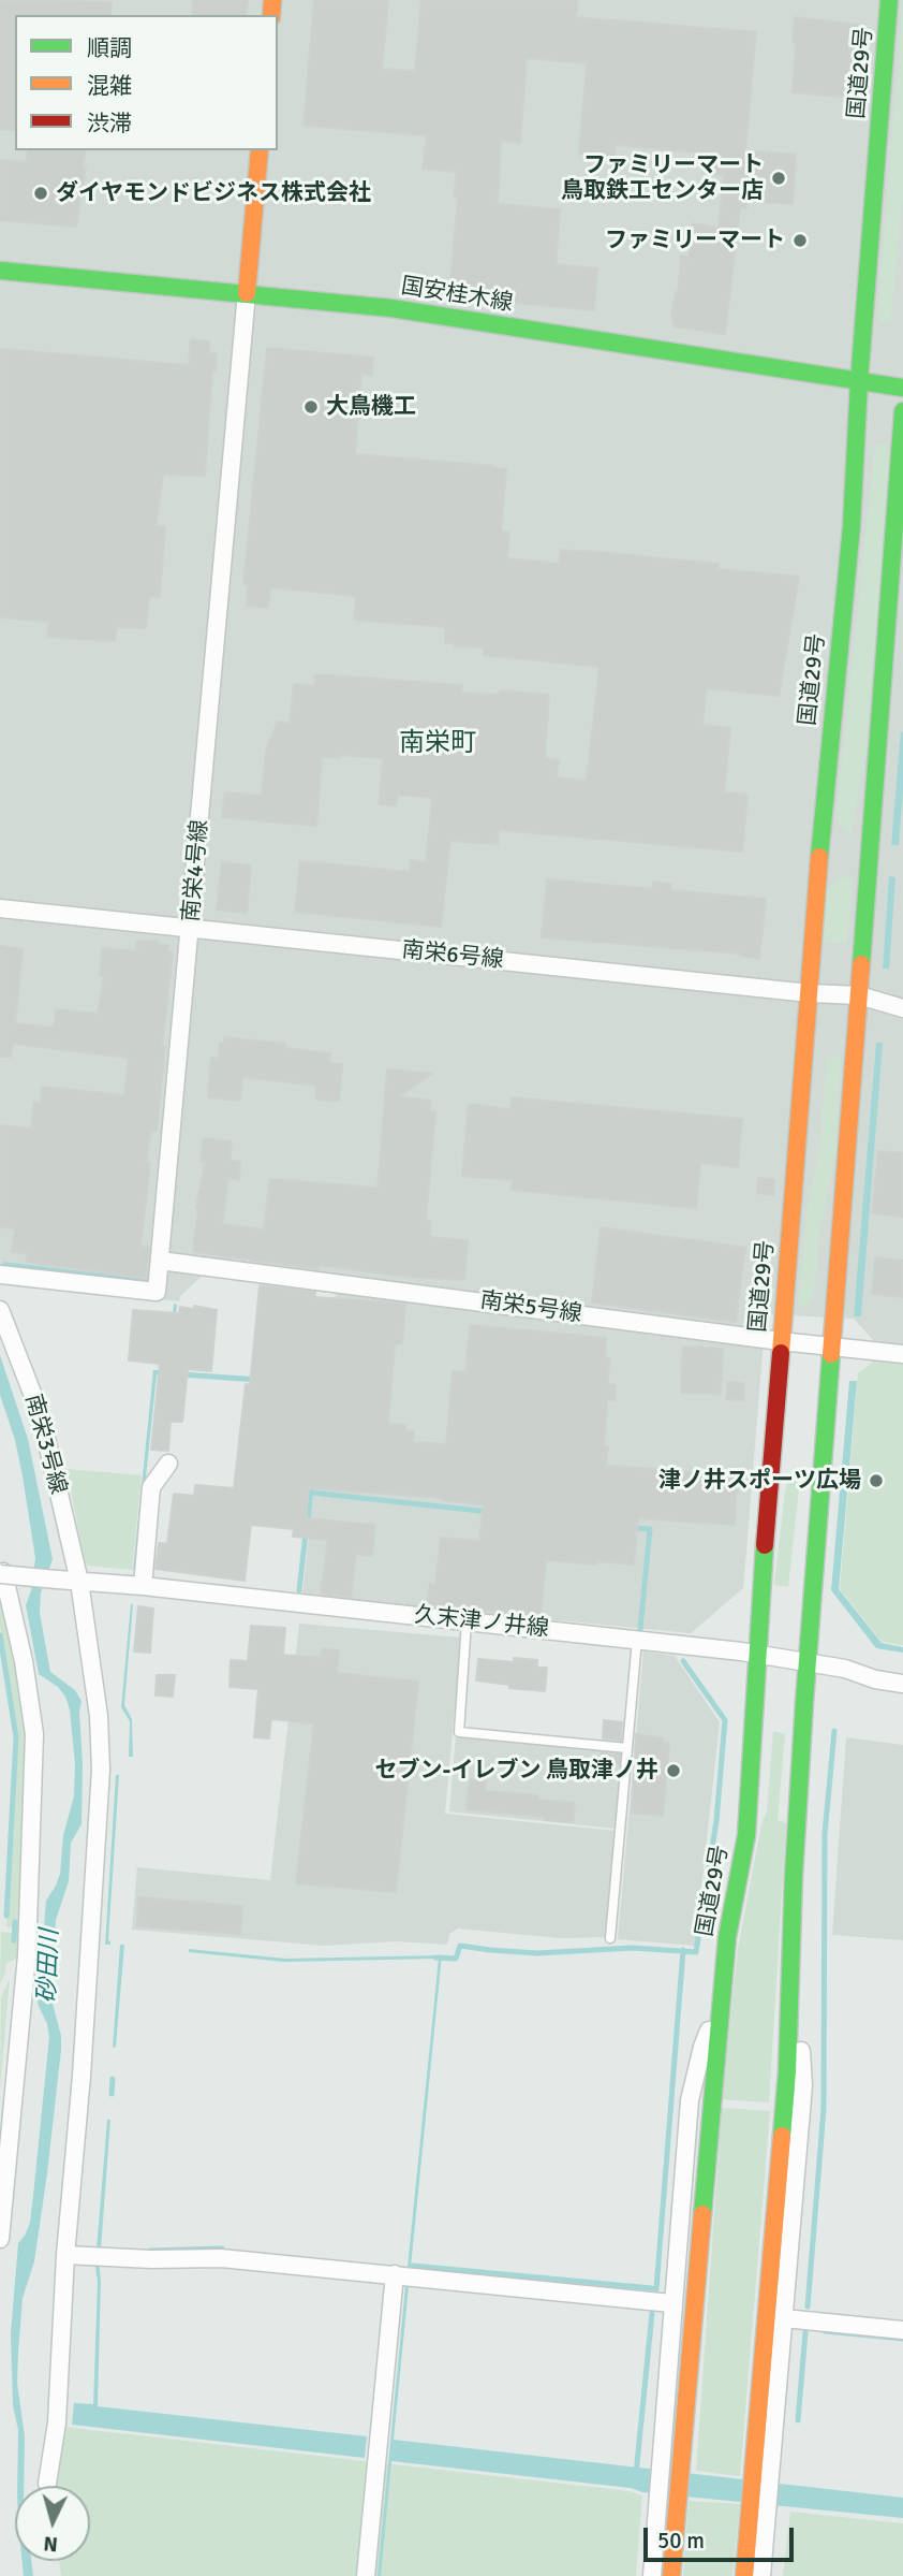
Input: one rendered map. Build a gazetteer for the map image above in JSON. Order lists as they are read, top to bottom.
{
  "streets": {
    "main road": ["国道29号", "国安桂木線"],
    "street": [
      "南栄4号線",
      "南栄6号線",
      "南栄5号線",
      "南栄3号線",
      "久末津ノ井線"
    ]
  },
  "crossings": [
    ["国道29号", "国安桂木線"],
    ["国道29号", "南栄6号線"],
    ["国道29号", "南栄5号線"],
    ["国道29号", "久末津ノ井線"],
    ["国安桂木線", "南栄4号線"],
    ["南栄4号線", "南栄6号線"],
    ["南栄4号線", "南栄5号線"],
    ["南栄3号線", "久末津ノ井線"]
  ],
  "districts": ["南栄町"],
  "water": ["砂田川"],
  "places": [
    "ファミリーマート 鳥取鉄工センター店",
    "ダイヤモンドビジネス株式会社",
    "ファミリーマート",
    "大鳥機工",
    "津ノ井スポーツ広場",
    "セブン-イレブン 鳥取津ノ井"
  ],
  "legend": ["順調", "混雑", "渋滞"],
  "scale_bar": "50 m",
  "north": "bottom"
}
